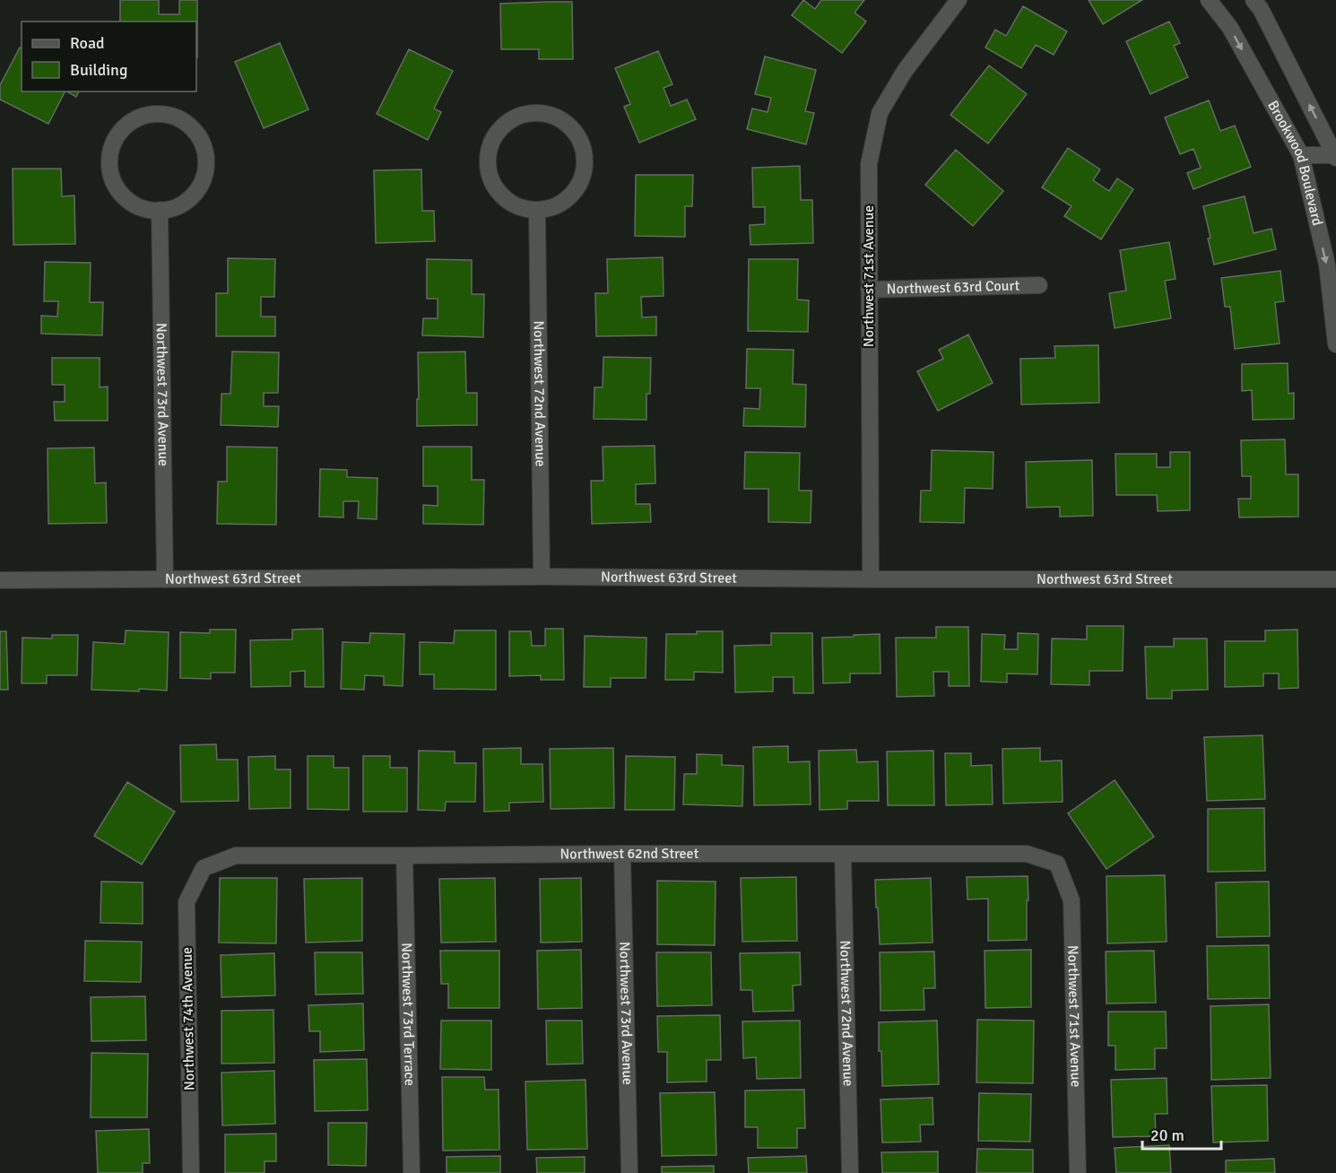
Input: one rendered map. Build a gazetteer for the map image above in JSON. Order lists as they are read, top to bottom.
{
  "streets": {
    "street": [
      "Brookwood Boulevard",
      "Northwest 71st Avenue",
      "Northwest 63rd Court",
      "Northwest 72nd Avenue",
      "Northwest 73rd Avenue",
      "Northwest 63rd Street",
      "Northwest 62nd Street",
      "Northwest 73rd Terrace",
      "Northwest 74th Avenue"
    ]
  },
  "crossings": [
    ["Northwest 71st Avenue", "Northwest 63rd Court"],
    ["Northwest 71st Avenue", "Northwest 63rd Street"],
    ["Northwest 71st Avenue", "Northwest 62nd Street"],
    ["Northwest 72nd Avenue", "Northwest 63rd Street"],
    ["Northwest 72nd Avenue", "Northwest 62nd Street"],
    ["Northwest 73rd Avenue", "Northwest 63rd Street"],
    ["Northwest 73rd Avenue", "Northwest 62nd Street"],
    ["Northwest 62nd Street", "Northwest 73rd Terrace"],
    ["Northwest 62nd Street", "Northwest 74th Avenue"]
  ],
  "legend": ["Road", "Building"],
  "scale_bar": "20 m"
}
